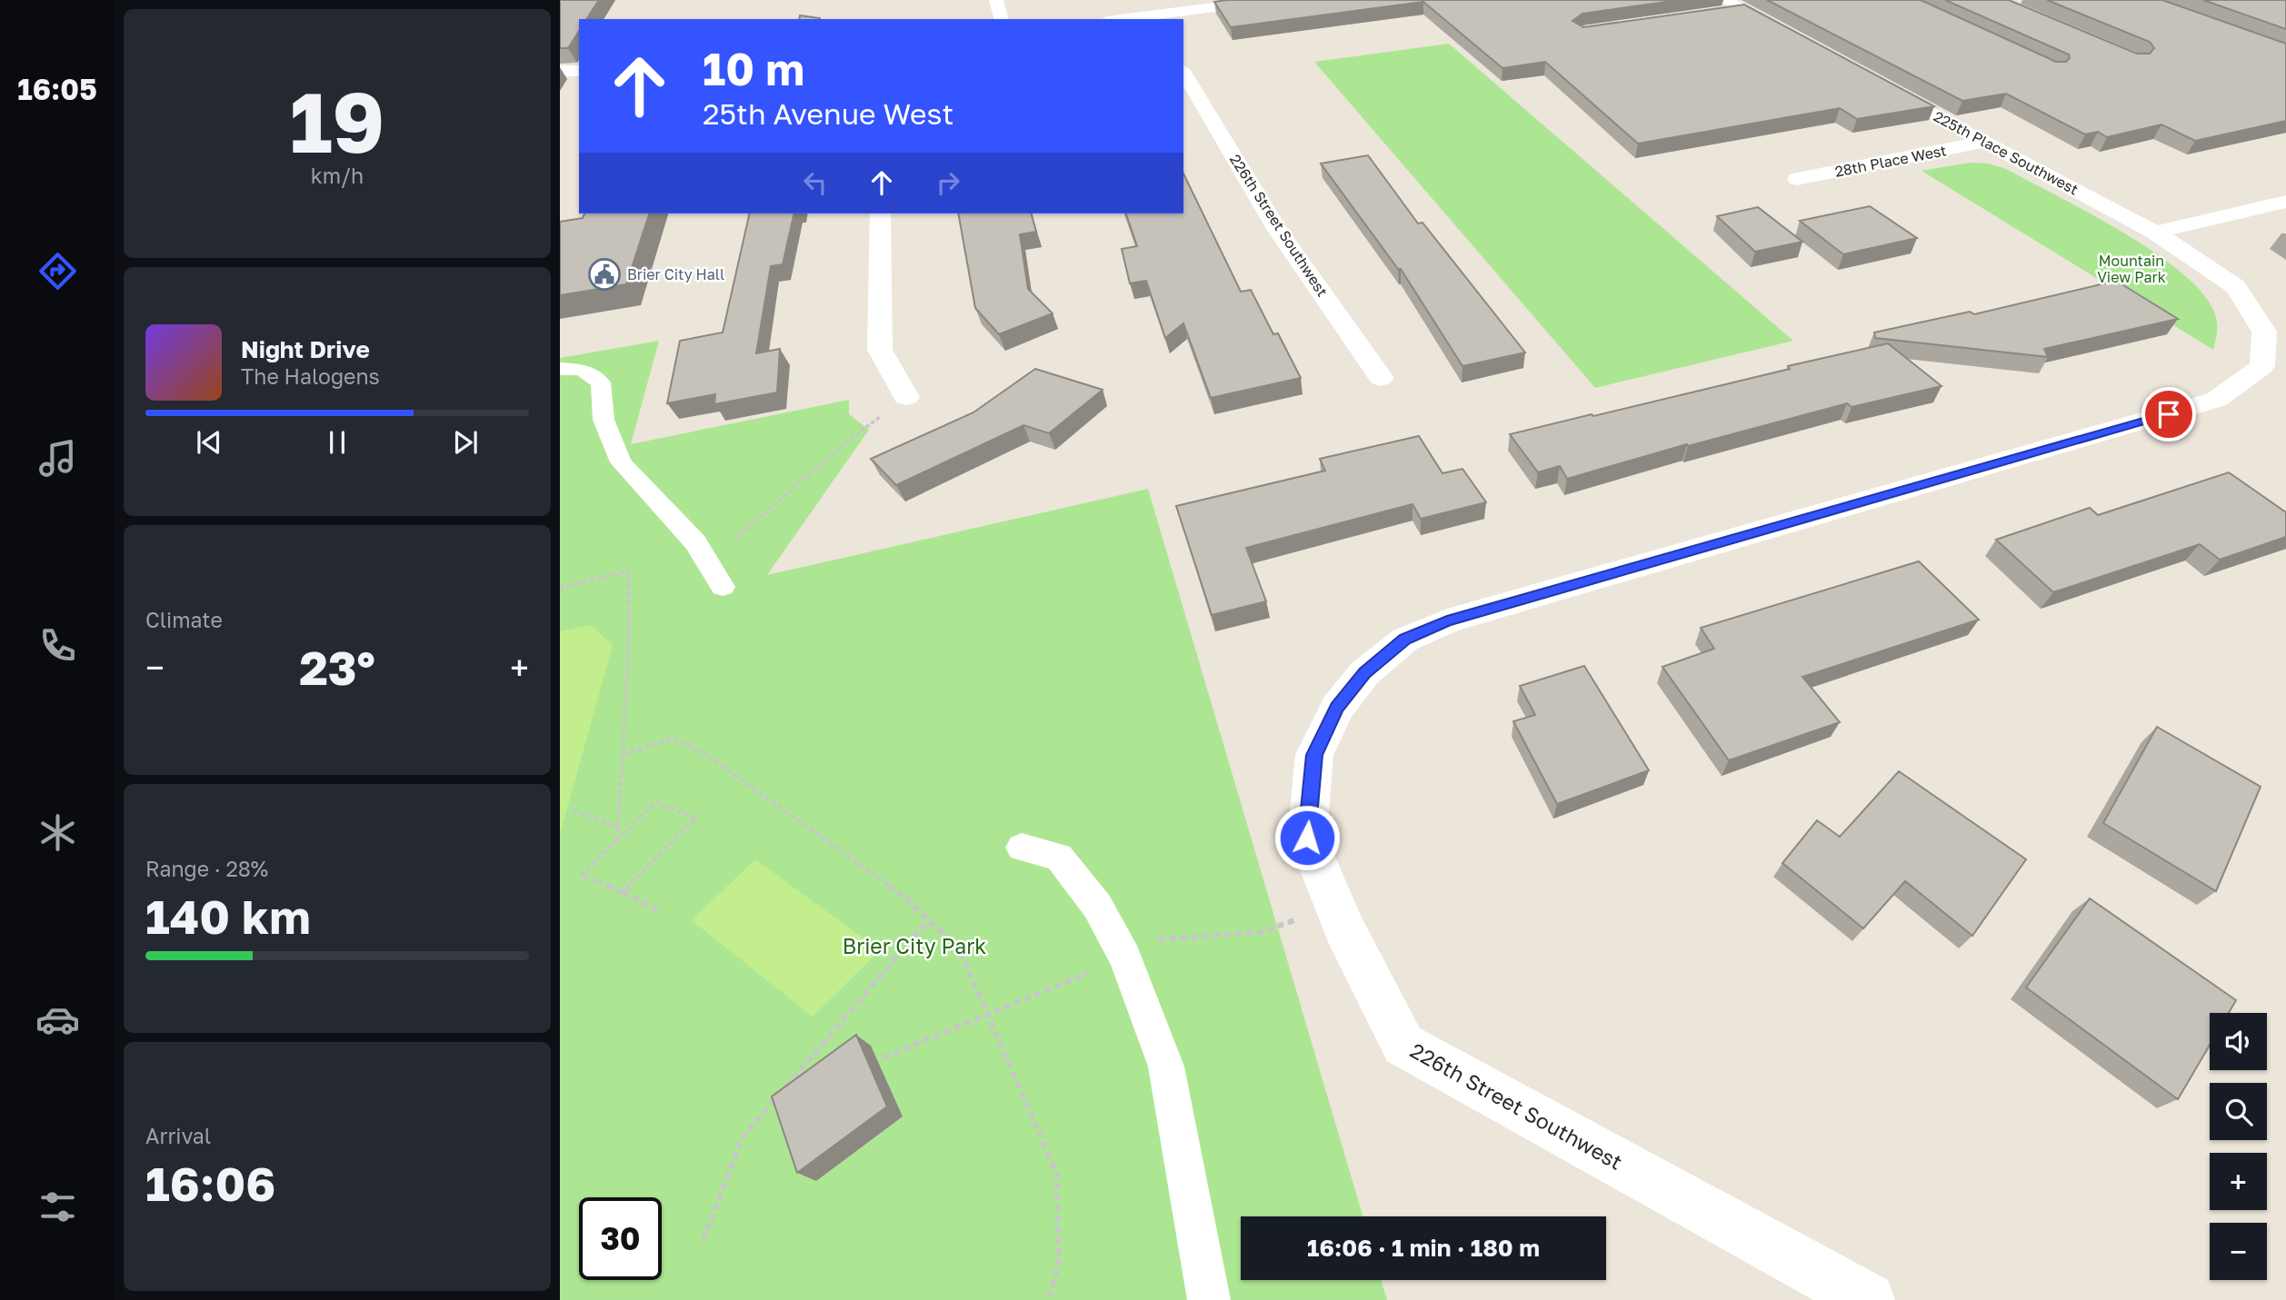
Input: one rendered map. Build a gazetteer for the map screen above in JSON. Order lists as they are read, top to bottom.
{
  "streets": {
    "street": ["225th Place Southwest", "28th Place West", "226th Street Southwest"]
  },
  "crossings": [
    ["225th Place Southwest", "28th Place West"],
    ["225th Place Southwest", "226th Street Southwest"]
  ],
  "parks": ["Mountain View Park", "Brier City Park"],
  "places": {
    "public building": ["Brier City Hall"]
  },
  "page": {
    "tabs": "16:05",
    "tile": [
      ["19", "km/h"],
      "Climate",
      ["Range · 28%", "140 km"],
      ["Arrival", "16:06"]
    ],
    "turn": ["10 m", "25th Avenue West"],
    "song": ["Night Drive", "The Halogens"],
    "heat": ["−", "23°", "+"],
    "map_buttons": ["+", "−"],
    "limit": "30",
    "trip": "16:06 · 1 min · 180 m"
  }
}
